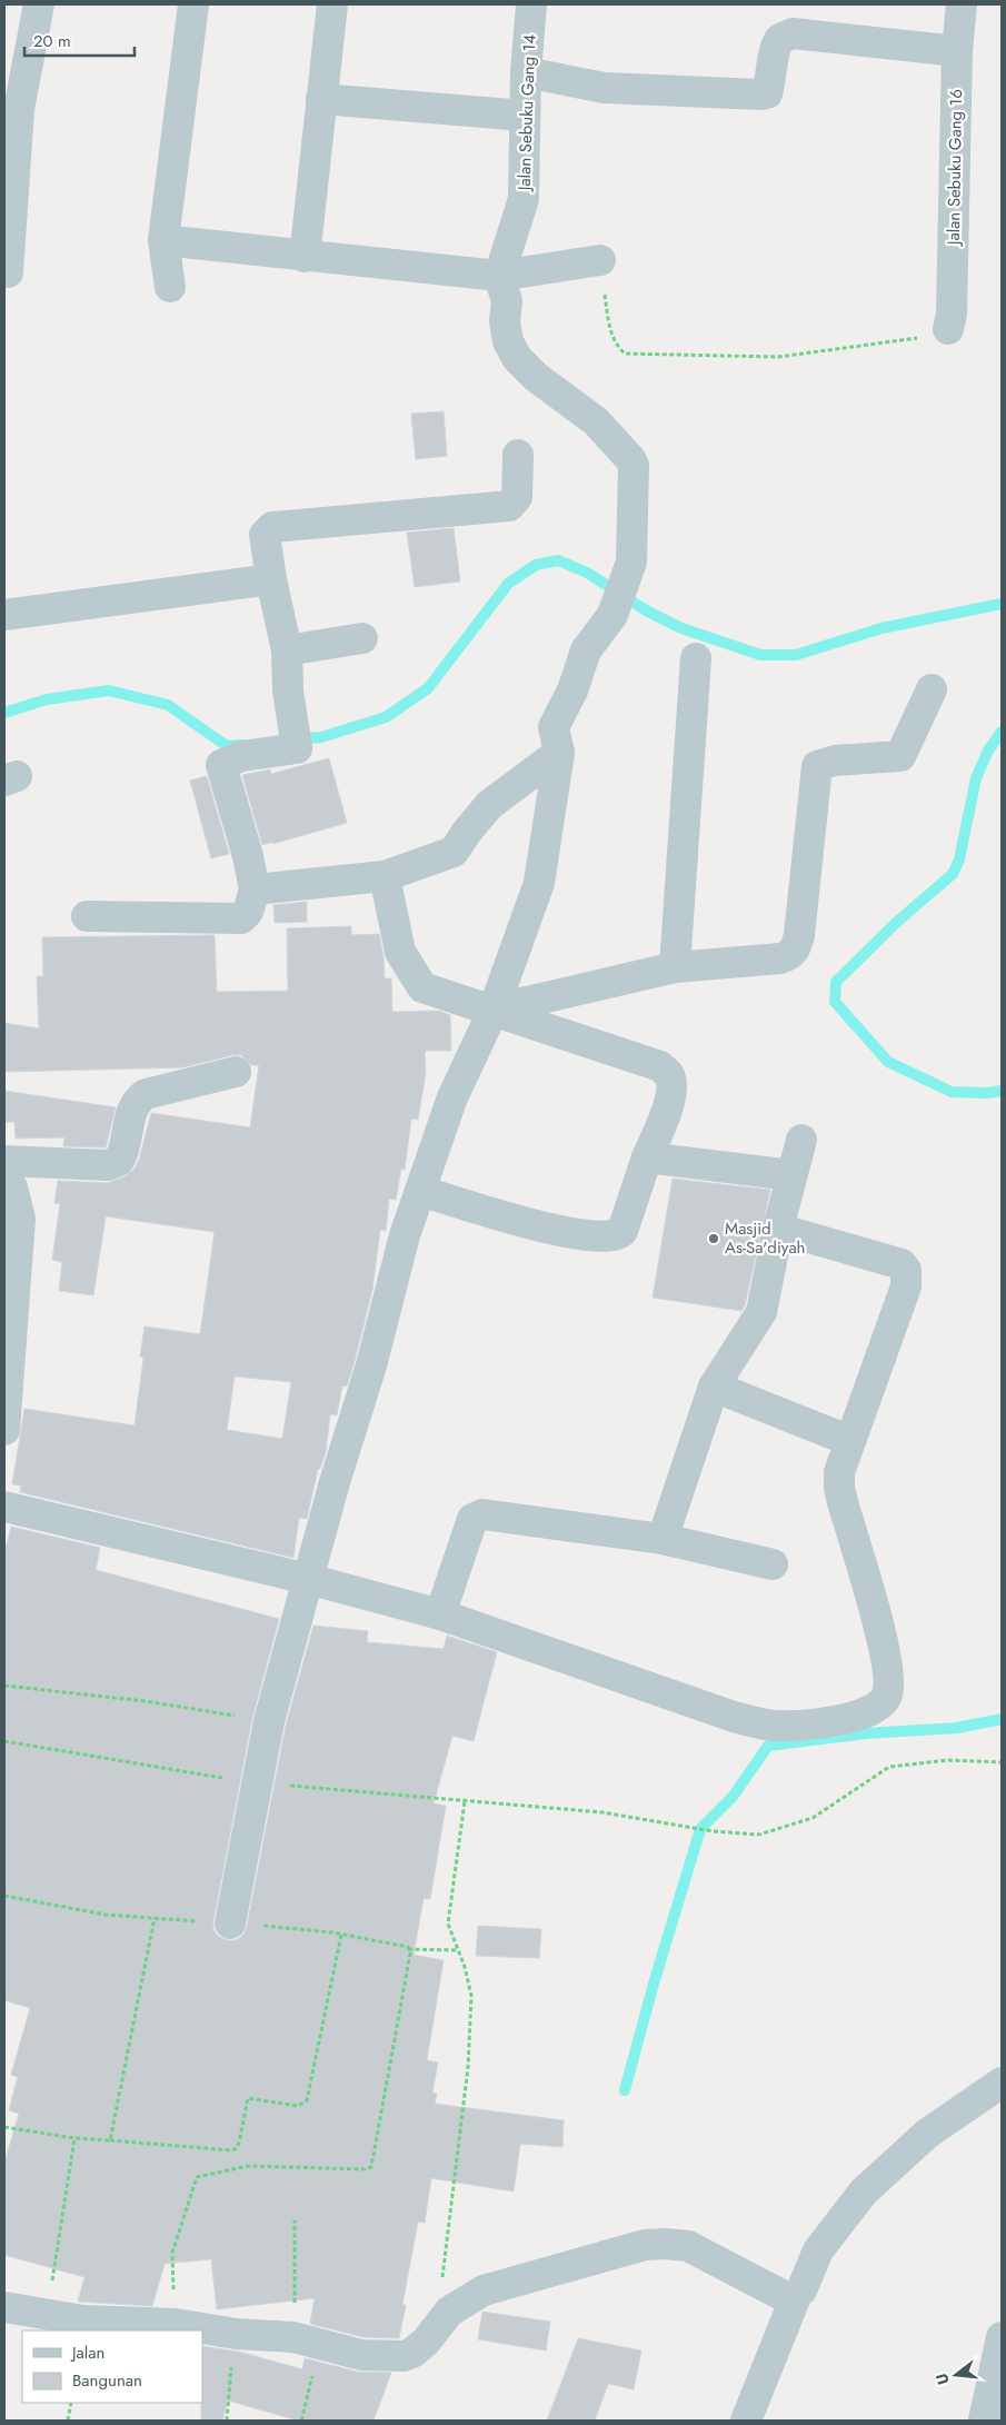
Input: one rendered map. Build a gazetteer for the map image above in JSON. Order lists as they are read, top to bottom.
{
  "streets": {
    "street": ["Jalan Sebuku Gang 14", "Jalan Sebuku Gang 16"]
  },
  "places": ["Masjid As-Sa'diyah"],
  "legend": ["Jalan", "Bangunan"],
  "scale_bar": "20 m",
  "north": "left"
}
